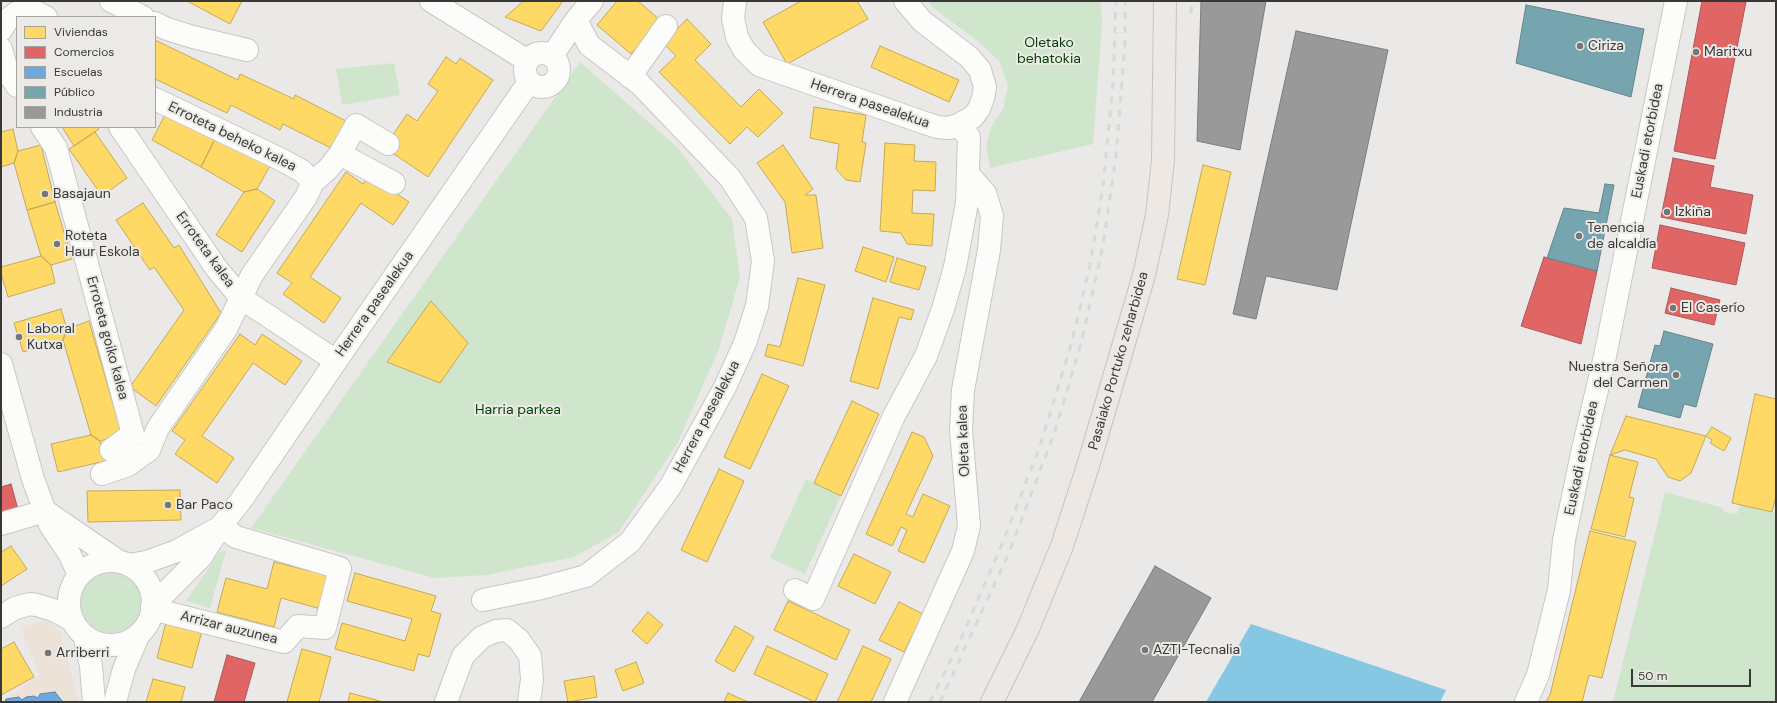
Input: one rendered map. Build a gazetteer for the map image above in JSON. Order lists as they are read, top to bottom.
{
  "streets": {
    "main road": ["Pasaiako Portuko zeharbidea"],
    "street": [
      "Herrera pasealekua",
      "Erroteta beheko kalea",
      "Euskadi etorbidea",
      "Erroteta kalea",
      "Erroteta goiko kalea",
      "Oleta kalea",
      "Arrizar auzunea"
    ]
  },
  "crossings": [
    ["Herrera pasealekua", "Erroteta kalea"],
    ["Herrera pasealekua", "Arrizar auzunea"]
  ],
  "parks": ["Oletako behatokia", "Harria parkea"],
  "places": [
    "Ciriza",
    "Maritxu",
    "Basajaun",
    "Izkiña",
    "Tenencia de alcaldía",
    "Roteta Haur Eskola",
    "El Caserío",
    "Laboral Kutxa",
    "Nuestra Señora del Carmen",
    "Bar Paco",
    "AZTI-Tecnalia",
    "Arriberri"
  ],
  "legend": [
    "Viviendas",
    "Comercios",
    "Escuelas",
    "Público",
    "Industria"
  ],
  "scale_bar": "50 m"
}
